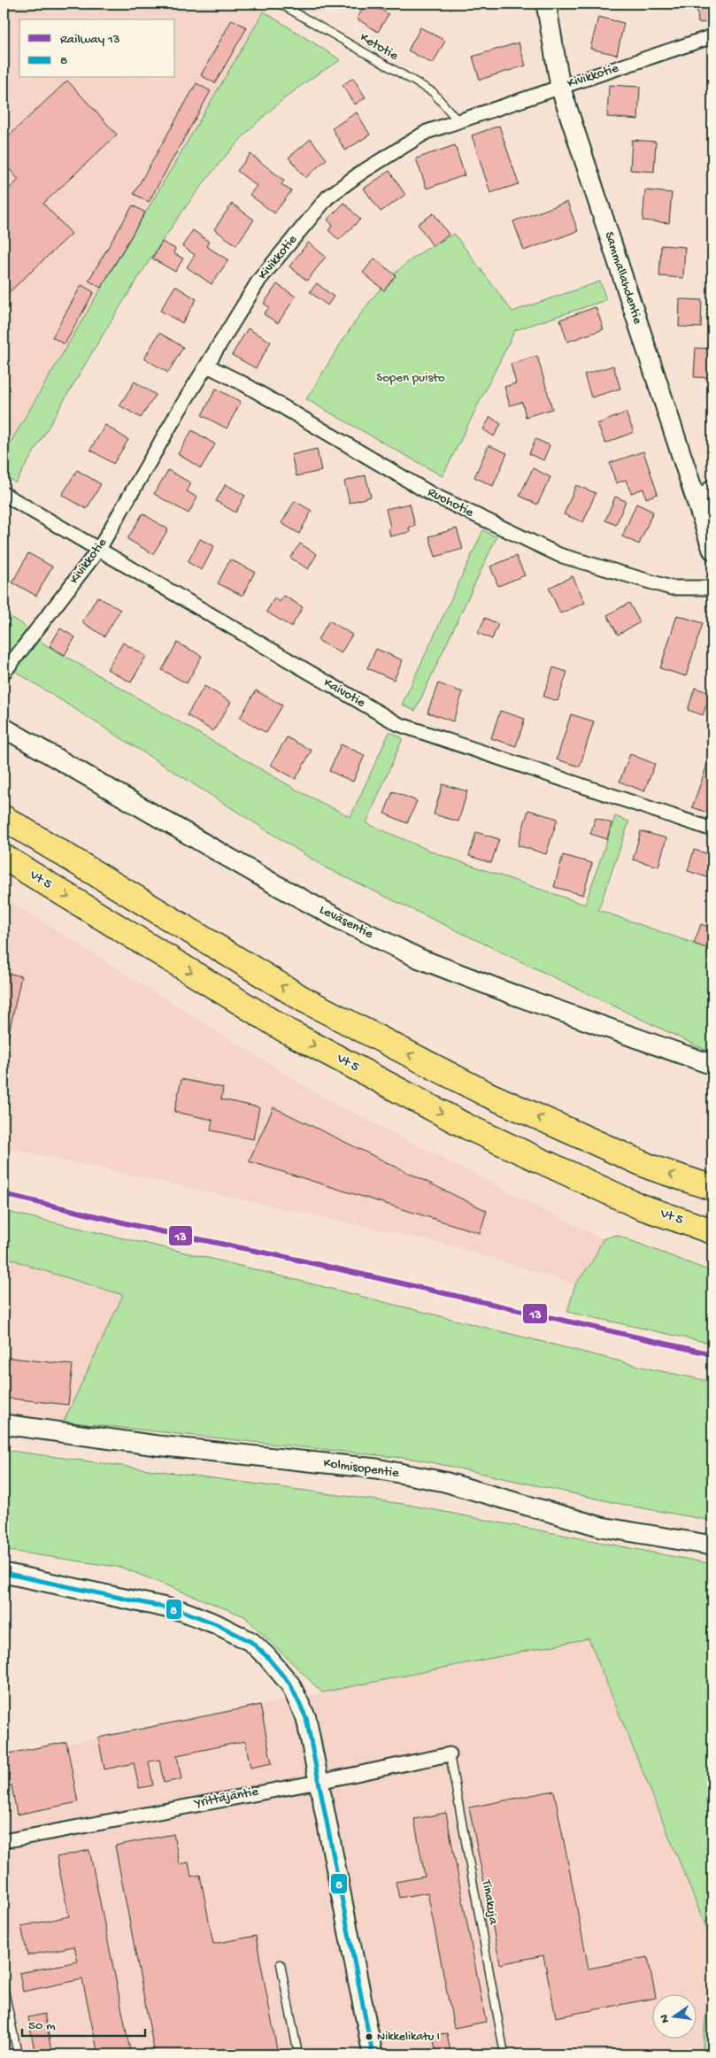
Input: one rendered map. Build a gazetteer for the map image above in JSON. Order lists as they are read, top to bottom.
{
  "streets": {
    "highway": ["Vt 5"],
    "main road": ["Sammallahdentie", "Leväsentie", "Kolmisopentie"],
    "street": [
      "Kivikkotie",
      "Ruohotie",
      "Kaivotie",
      "Yrittäjäntie"
    ],
    "lane": ["Ketotie", "Tinakuja"]
  },
  "crossings": [
    ["Ketotie", "Kivikkotie"],
    ["Kivikkotie", "Sammallahdentie"],
    ["Kivikkotie", "Ruohotie"],
    ["Kivikkotie", "Kaivotie"],
    ["Yrittäjäntie", "Tinakuja"]
  ],
  "parks": ["Sopen puisto"],
  "places": ["Nikkelikatu I"],
  "lines": ["rail line 13", "transit line 8"],
  "legend": ["Railway 13", "8"],
  "scale_bar": "50 m",
  "north": "left"
}
